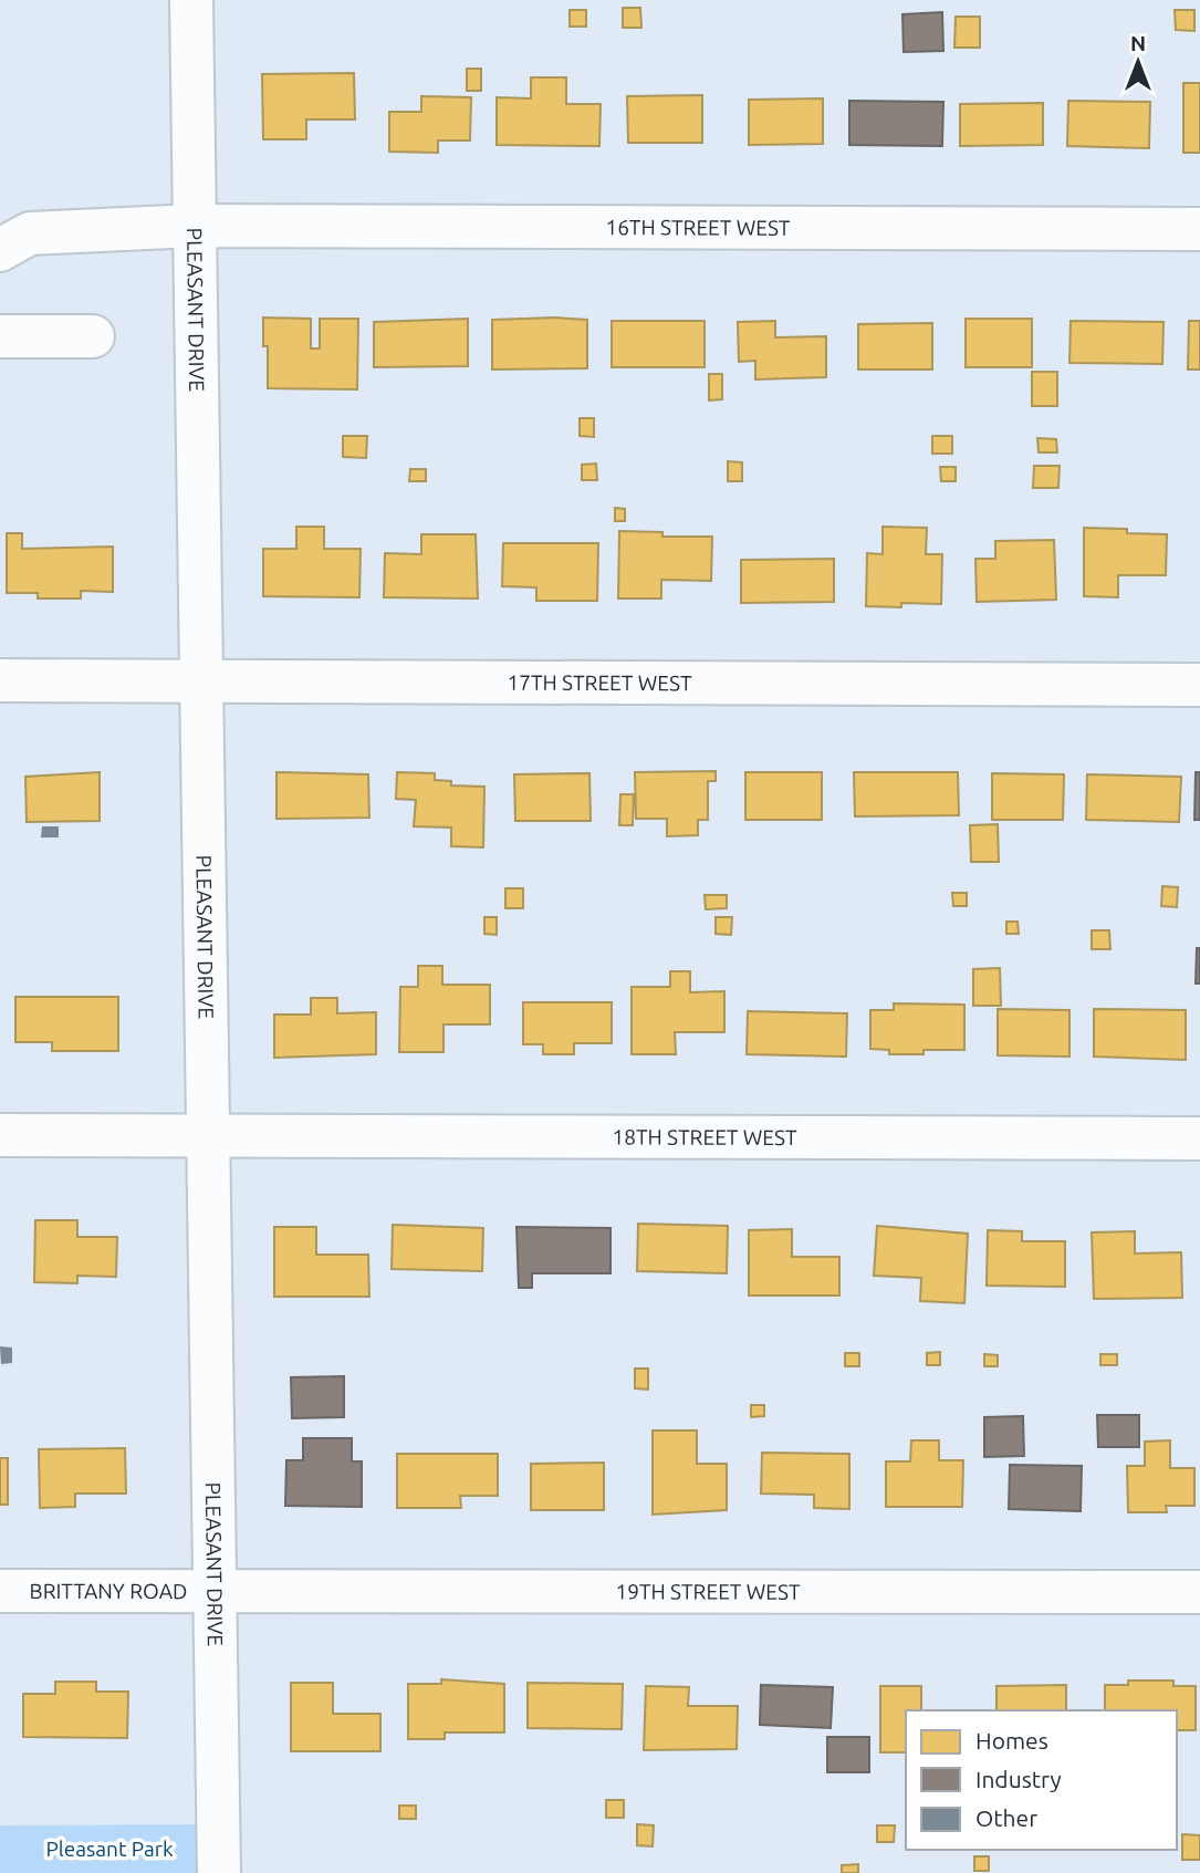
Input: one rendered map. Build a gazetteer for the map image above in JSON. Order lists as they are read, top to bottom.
{
  "streets": {
    "street": [
      "16TH STREET WEST",
      "PLEASANT DRIVE",
      "17TH STREET WEST",
      "18TH STREET WEST",
      "BRITTANY ROAD",
      "19TH STREET WEST"
    ]
  },
  "crossings": [
    ["16TH STREET WEST", "PLEASANT DRIVE"],
    ["PLEASANT DRIVE", "17TH STREET WEST"],
    ["PLEASANT DRIVE", "18TH STREET WEST"],
    ["PLEASANT DRIVE", "BRITTANY ROAD"],
    ["PLEASANT DRIVE", "19TH STREET WEST"],
    ["BRITTANY ROAD", "19TH STREET WEST"]
  ],
  "parks": ["Pleasant Park"],
  "legend": ["Homes", "Industry", "Other"],
  "north": "top"
}
